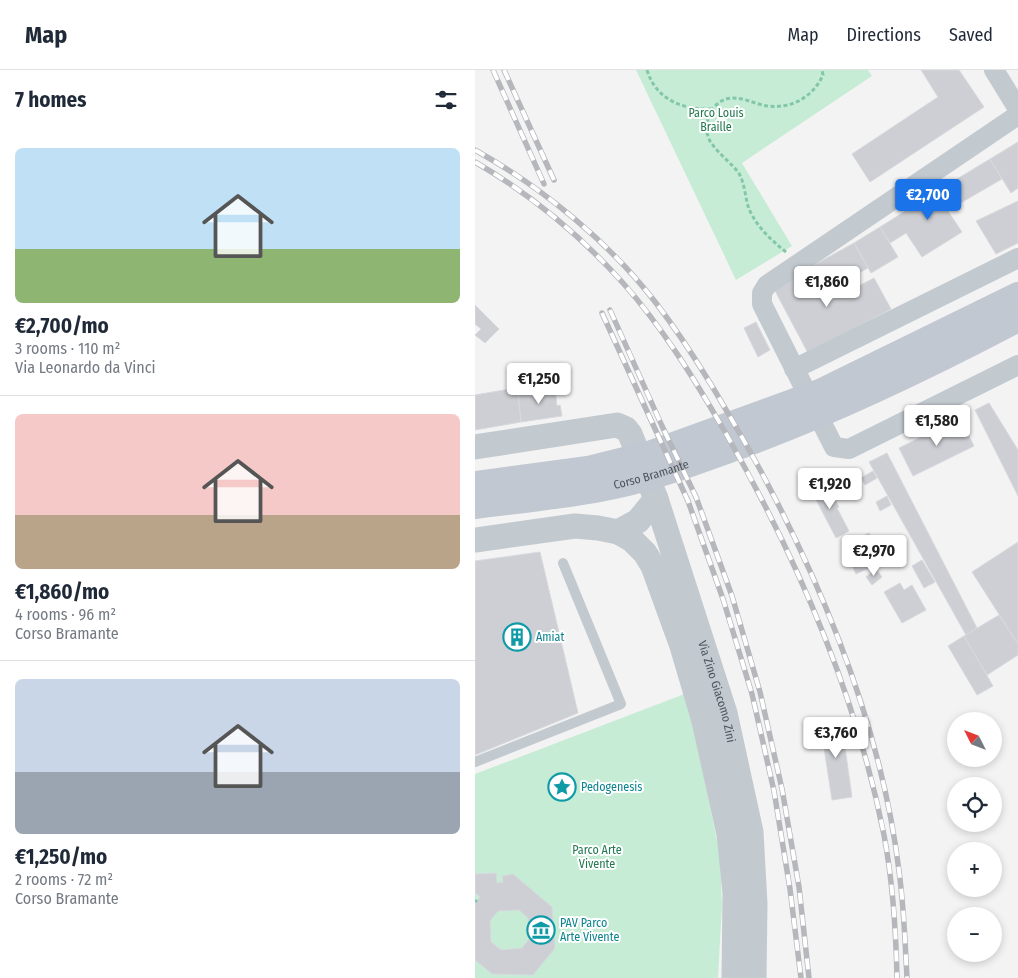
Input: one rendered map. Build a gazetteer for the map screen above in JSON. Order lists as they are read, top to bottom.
{
  "streets": {
    "main road": ["Corso Bramante"],
    "street": ["Via Zino Giacomo Zini"]
  },
  "parks": ["Parco Louis Braille", "Parco Arte Vivente"],
  "places": {
    "building": ["Amiat"],
    "place": ["Pedogenesis"],
    "museum": ["PAV Parco Arte Vivente"]
  },
  "north": "top left",
  "page": {
    "header": "Map",
    "nav": ["Map", "Directions", "Saved"],
    "heading": "7 homes",
    "list": [
      {
        "name": "€2,700/mo",
        "note": "3 rooms · 110 m² · Via Leonardo da Vinci"
      },
      {
        "name": "€1,860/mo",
        "note": "4 rooms · 96 m² · Corso Bramante"
      },
      {
        "name": "€1,250/mo",
        "note": "2 rooms · 72 m² · Corso Bramante"
      }
    ],
    "price": [
      "€2,700",
      "€1,860",
      "€1,250",
      "€1,580",
      "€1,920",
      "€2,970",
      "€3,760"
    ],
    "map_buttons": ["+", "−"]
  }
}
